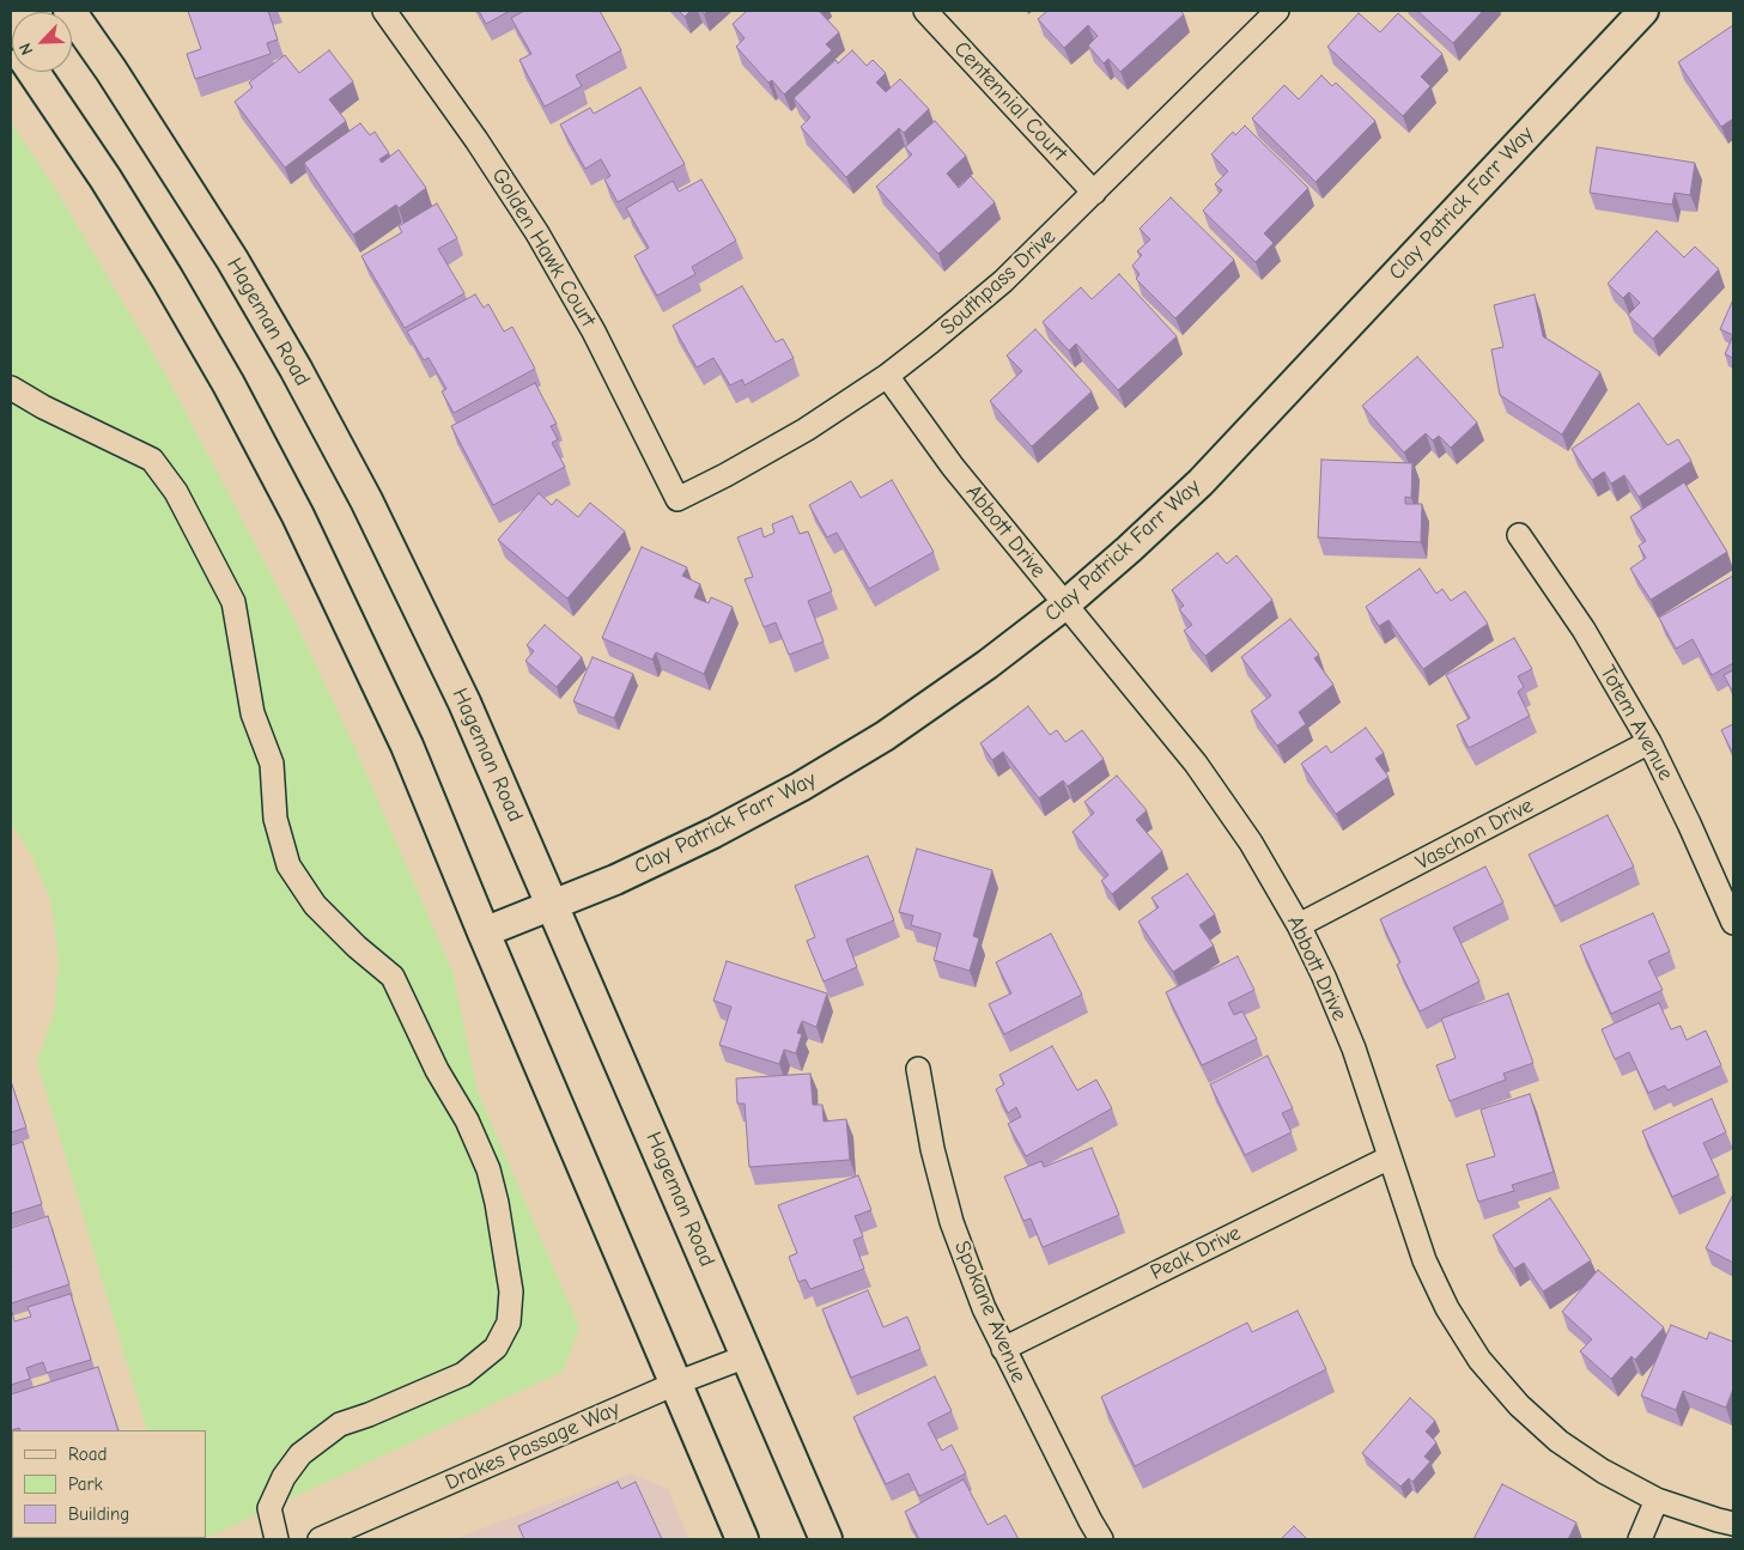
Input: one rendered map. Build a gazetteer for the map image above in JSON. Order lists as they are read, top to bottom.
{
  "streets": {
    "main road": ["Hageman Road"],
    "street": [
      "Centennial Court",
      "Clay Patrick Farr Way",
      "Golden Hawk Court",
      "Southpass Drive",
      "Abbott Drive",
      "Totem Avenue",
      "Vaschon Drive",
      "Peak Drive",
      "Spokane Avenue",
      "Drakes Passage Way"
    ]
  },
  "crossings": [
    ["Centennial Court", "Southpass Drive"],
    ["Clay Patrick Farr Way", "Hageman Road"],
    ["Clay Patrick Farr Way", "Abbott Drive"],
    ["Golden Hawk Court", "Southpass Drive"],
    ["Southpass Drive", "Abbott Drive"],
    ["Hageman Road", "Drakes Passage Way"],
    ["Abbott Drive", "Vaschon Drive"],
    ["Abbott Drive", "Peak Drive"],
    ["Totem Avenue", "Vaschon Drive"],
    ["Peak Drive", "Spokane Avenue"]
  ],
  "legend": ["Road", "Park", "Building"],
  "north": "bottom left"
}
